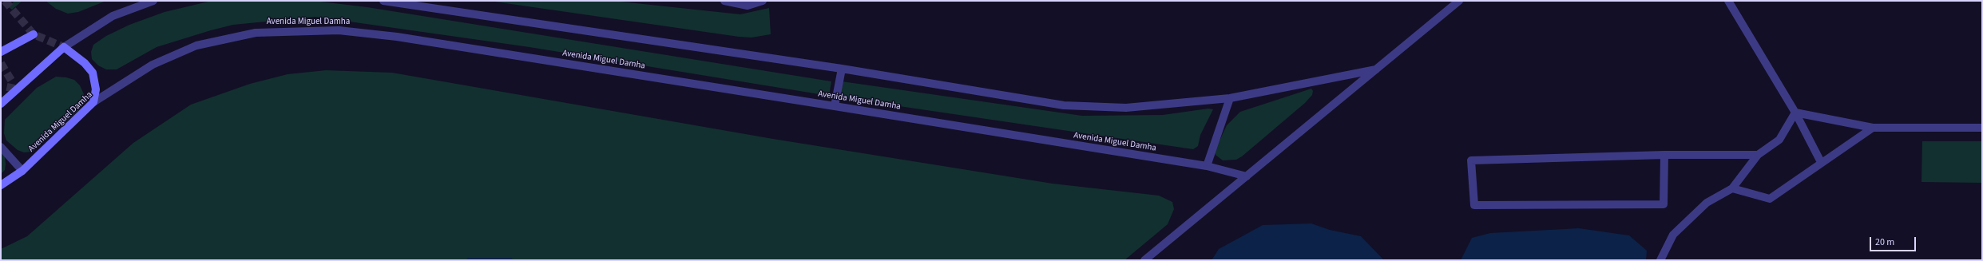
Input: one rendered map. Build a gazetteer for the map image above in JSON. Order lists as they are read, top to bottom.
{
  "streets": {
    "street": ["Avenida Miguel Damha"]
  },
  "scale_bar": "20 m"
}
